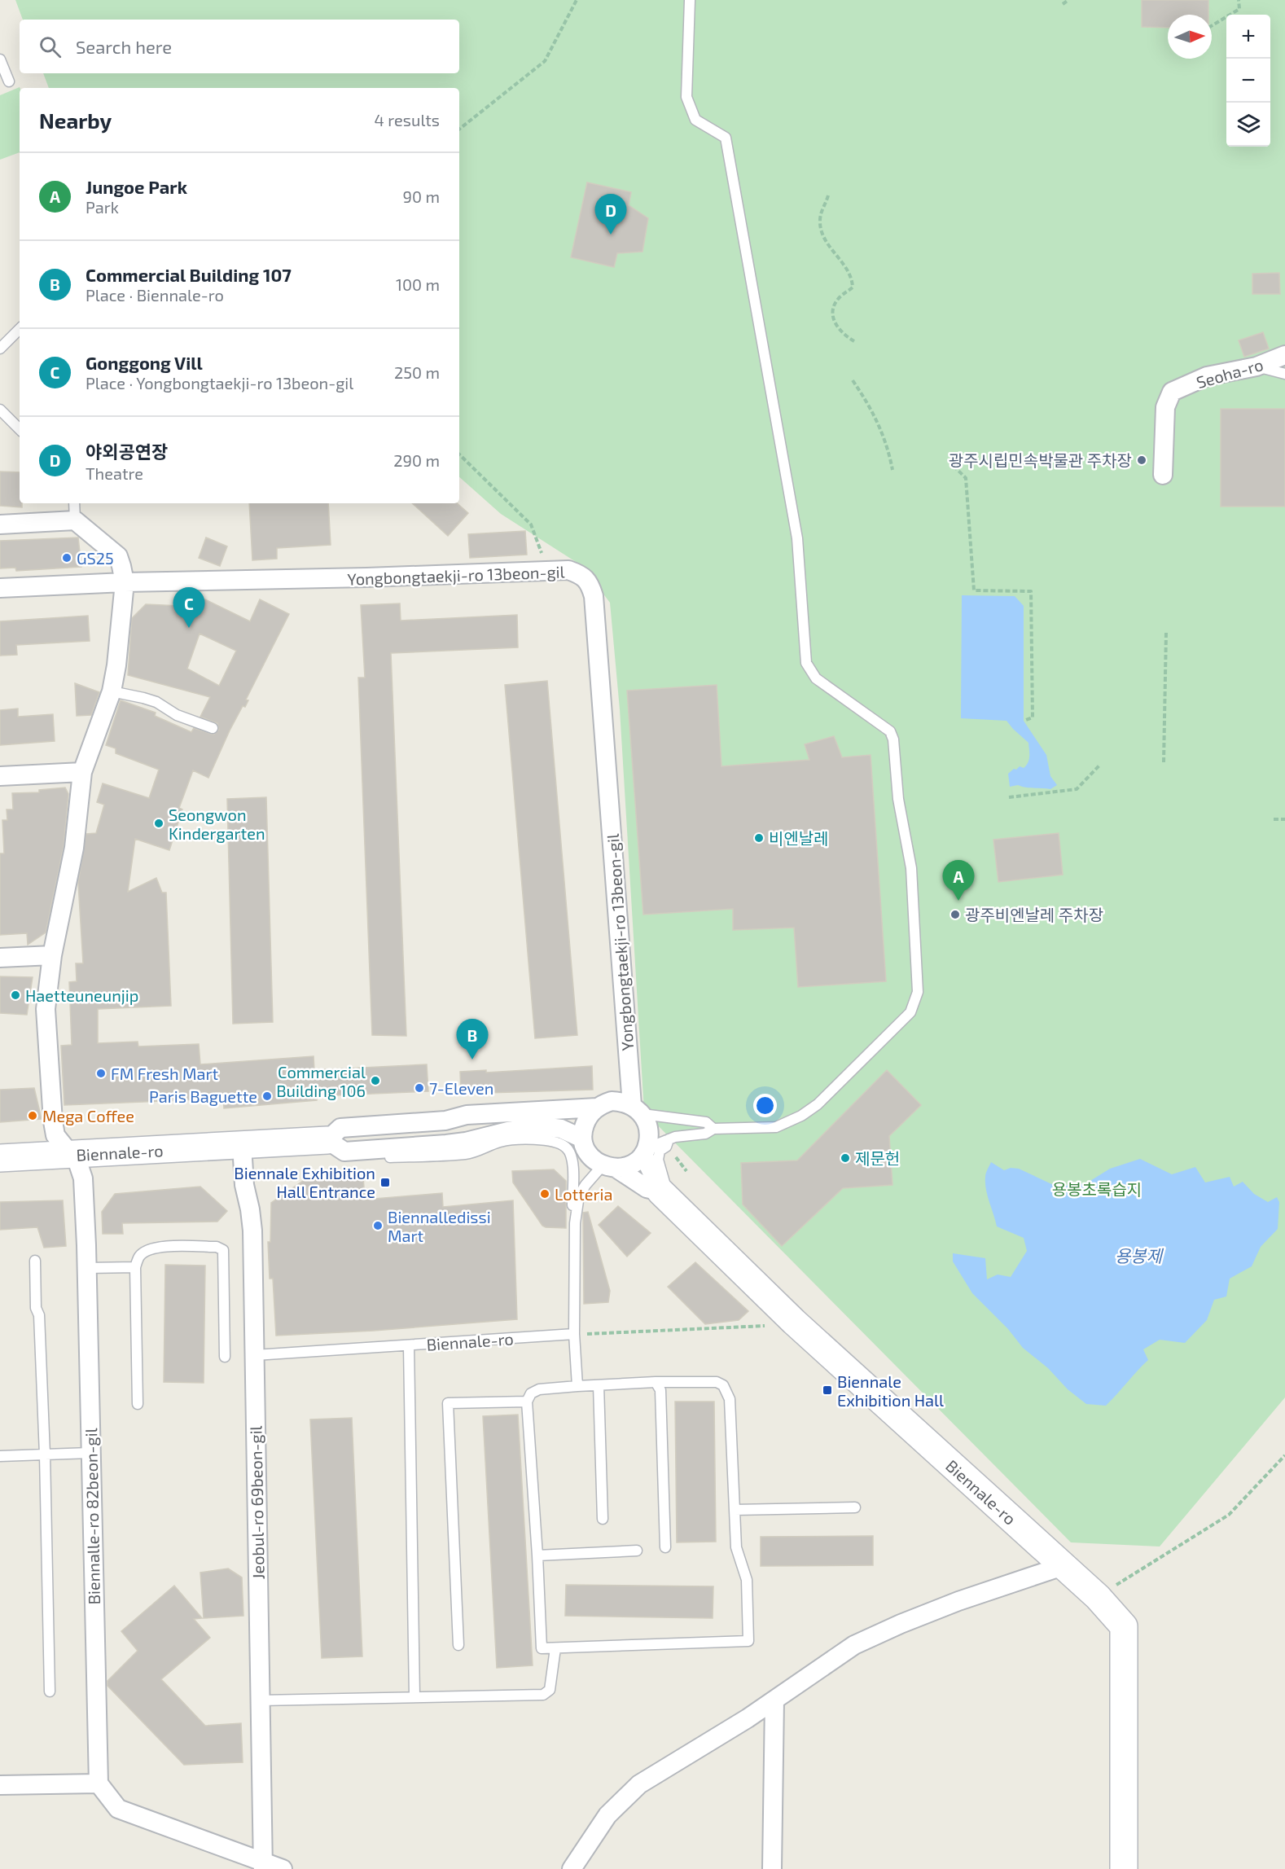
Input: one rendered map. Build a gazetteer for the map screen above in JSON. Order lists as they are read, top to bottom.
{
  "streets": {
    "street": [
      "Seoha-ro",
      "Yongbongtaekji-ro 13beon-gil",
      "Biennale-ro",
      "Jeobul-ro 69beon-gil",
      "Biennalle-ro 82beon-gil"
    ]
  },
  "crossings": [
    ["Yongbongtaekji-ro 13beon-gil", "Biennale-ro"],
    ["Yongbongtaekji-ro 13beon-gil", "Biennalle-ro 82beon-gil"],
    ["Biennale-ro", "Jeobul-ro 69beon-gil"],
    ["Biennale-ro", "Biennalle-ro 82beon-gil"]
  ],
  "water": ["용봉제"],
  "parks": ["용봉초록습지"],
  "places": {
    "other": [
      "광주시립민속박물관 주차장",
      "GS25",
      "Seongwon Kindergarten",
      "비엔날레",
      "광주비엔날레 주차장",
      "Haetteuneunjip",
      "FM Fresh Mart",
      "Commercial Building 106",
      "7-Eleven",
      "Paris Baguette",
      "Mega Coffee",
      "제문헌",
      "Lotteria",
      "Biennalledissi Mart"
    ],
    "transit": ["Biennale Exhibition Hall Entrance", "Biennale Exhibition Hall"]
  },
  "north": "right",
  "page": {
    "map_buttons": ["+", "−"],
    "search": "Search here",
    "heading": ["Nearby", "4 results"],
    "list": [
      {
        "mark": "A",
        "name": "Jungoe Park",
        "note": "Park",
        "value": "90 m"
      },
      {
        "mark": "B",
        "name": "Commercial Building 107",
        "note": "Place · Biennale-ro",
        "value": "100 m"
      },
      {
        "mark": "C",
        "name": "Gonggong Vill",
        "note": "Place · Yongbongtaekji-ro 13beon-gil",
        "value": "250 m"
      },
      {
        "mark": "D",
        "name": "야외공연장",
        "note": "Theatre",
        "value": "290 m"
      }
    ],
    "pins": [
      "D",
      "C",
      "A",
      "B"
    ]
  }
}
